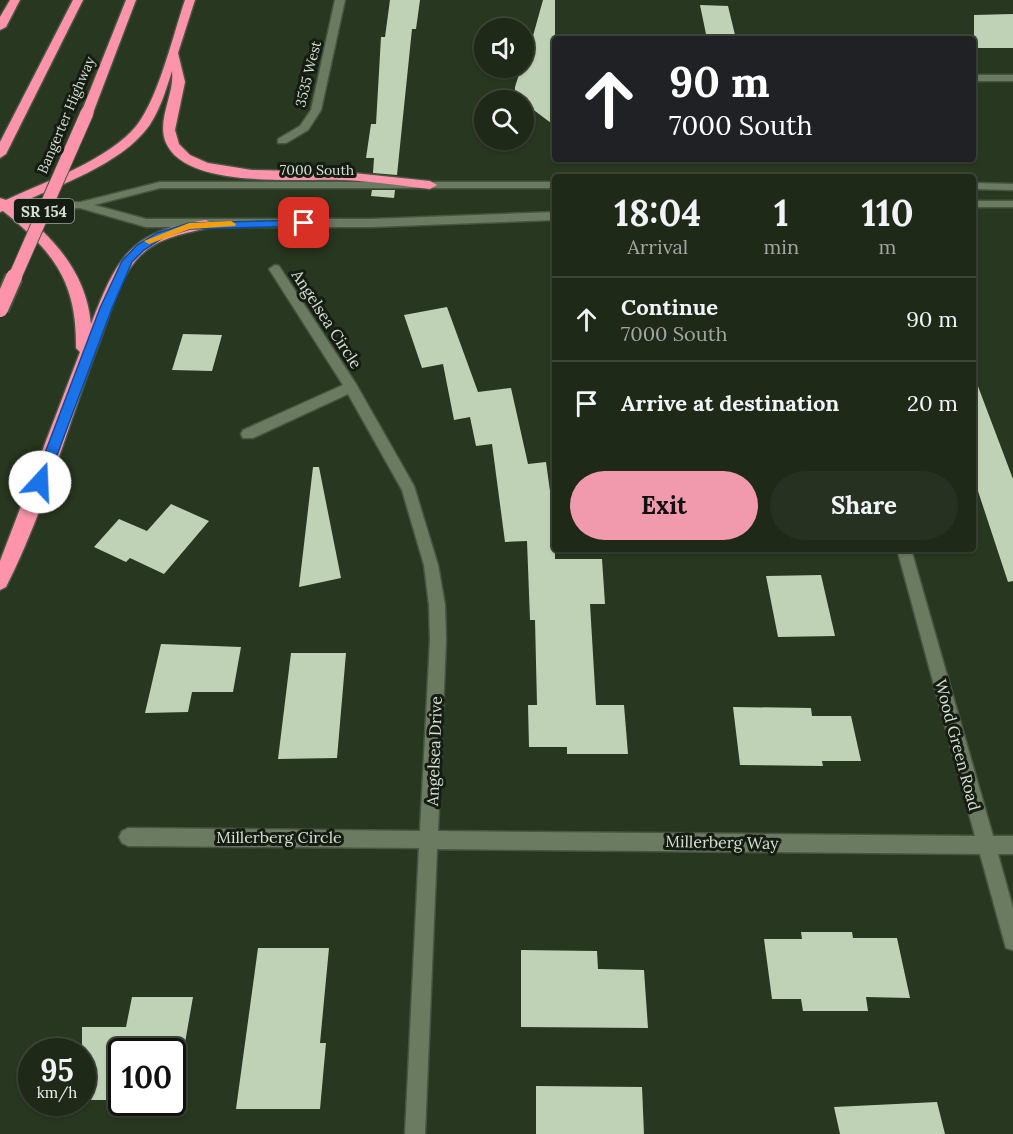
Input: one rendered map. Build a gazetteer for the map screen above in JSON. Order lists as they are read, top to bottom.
{
  "streets": {
    "highway": ["Bangerter Highway", "SR 154"],
    "street": [
      "3535 West",
      "7000 South",
      "Angelsea Circle",
      "Wood Green Road",
      "Angelsea Drive",
      "Millerberg Circle",
      "Millerberg Way"
    ]
  },
  "crossings": [
    ["Angelsea Circle", "Angelsea Drive"],
    ["Wood Green Road", "Millerberg Way"],
    ["Angelsea Drive", "Millerberg Circle"],
    ["Angelsea Drive", "Millerberg Way"],
    ["Millerberg Circle", "Millerberg Way"]
  ],
  "page": {
    "turn": ["90 m", "7000 South"],
    "eta": [
      "18:04",
      "Arrival",
      "1",
      "min",
      "110",
      "m"
    ],
    "list": [
      {
        "name": "Continue",
        "note": "7000 South",
        "value": "90 m"
      },
      {
        "name": "Arrive at destination",
        "value": "20 m"
      }
    ],
    "buttons": ["Exit", "Share"],
    "speed": "95 km/h",
    "limit": "100"
  }
}
